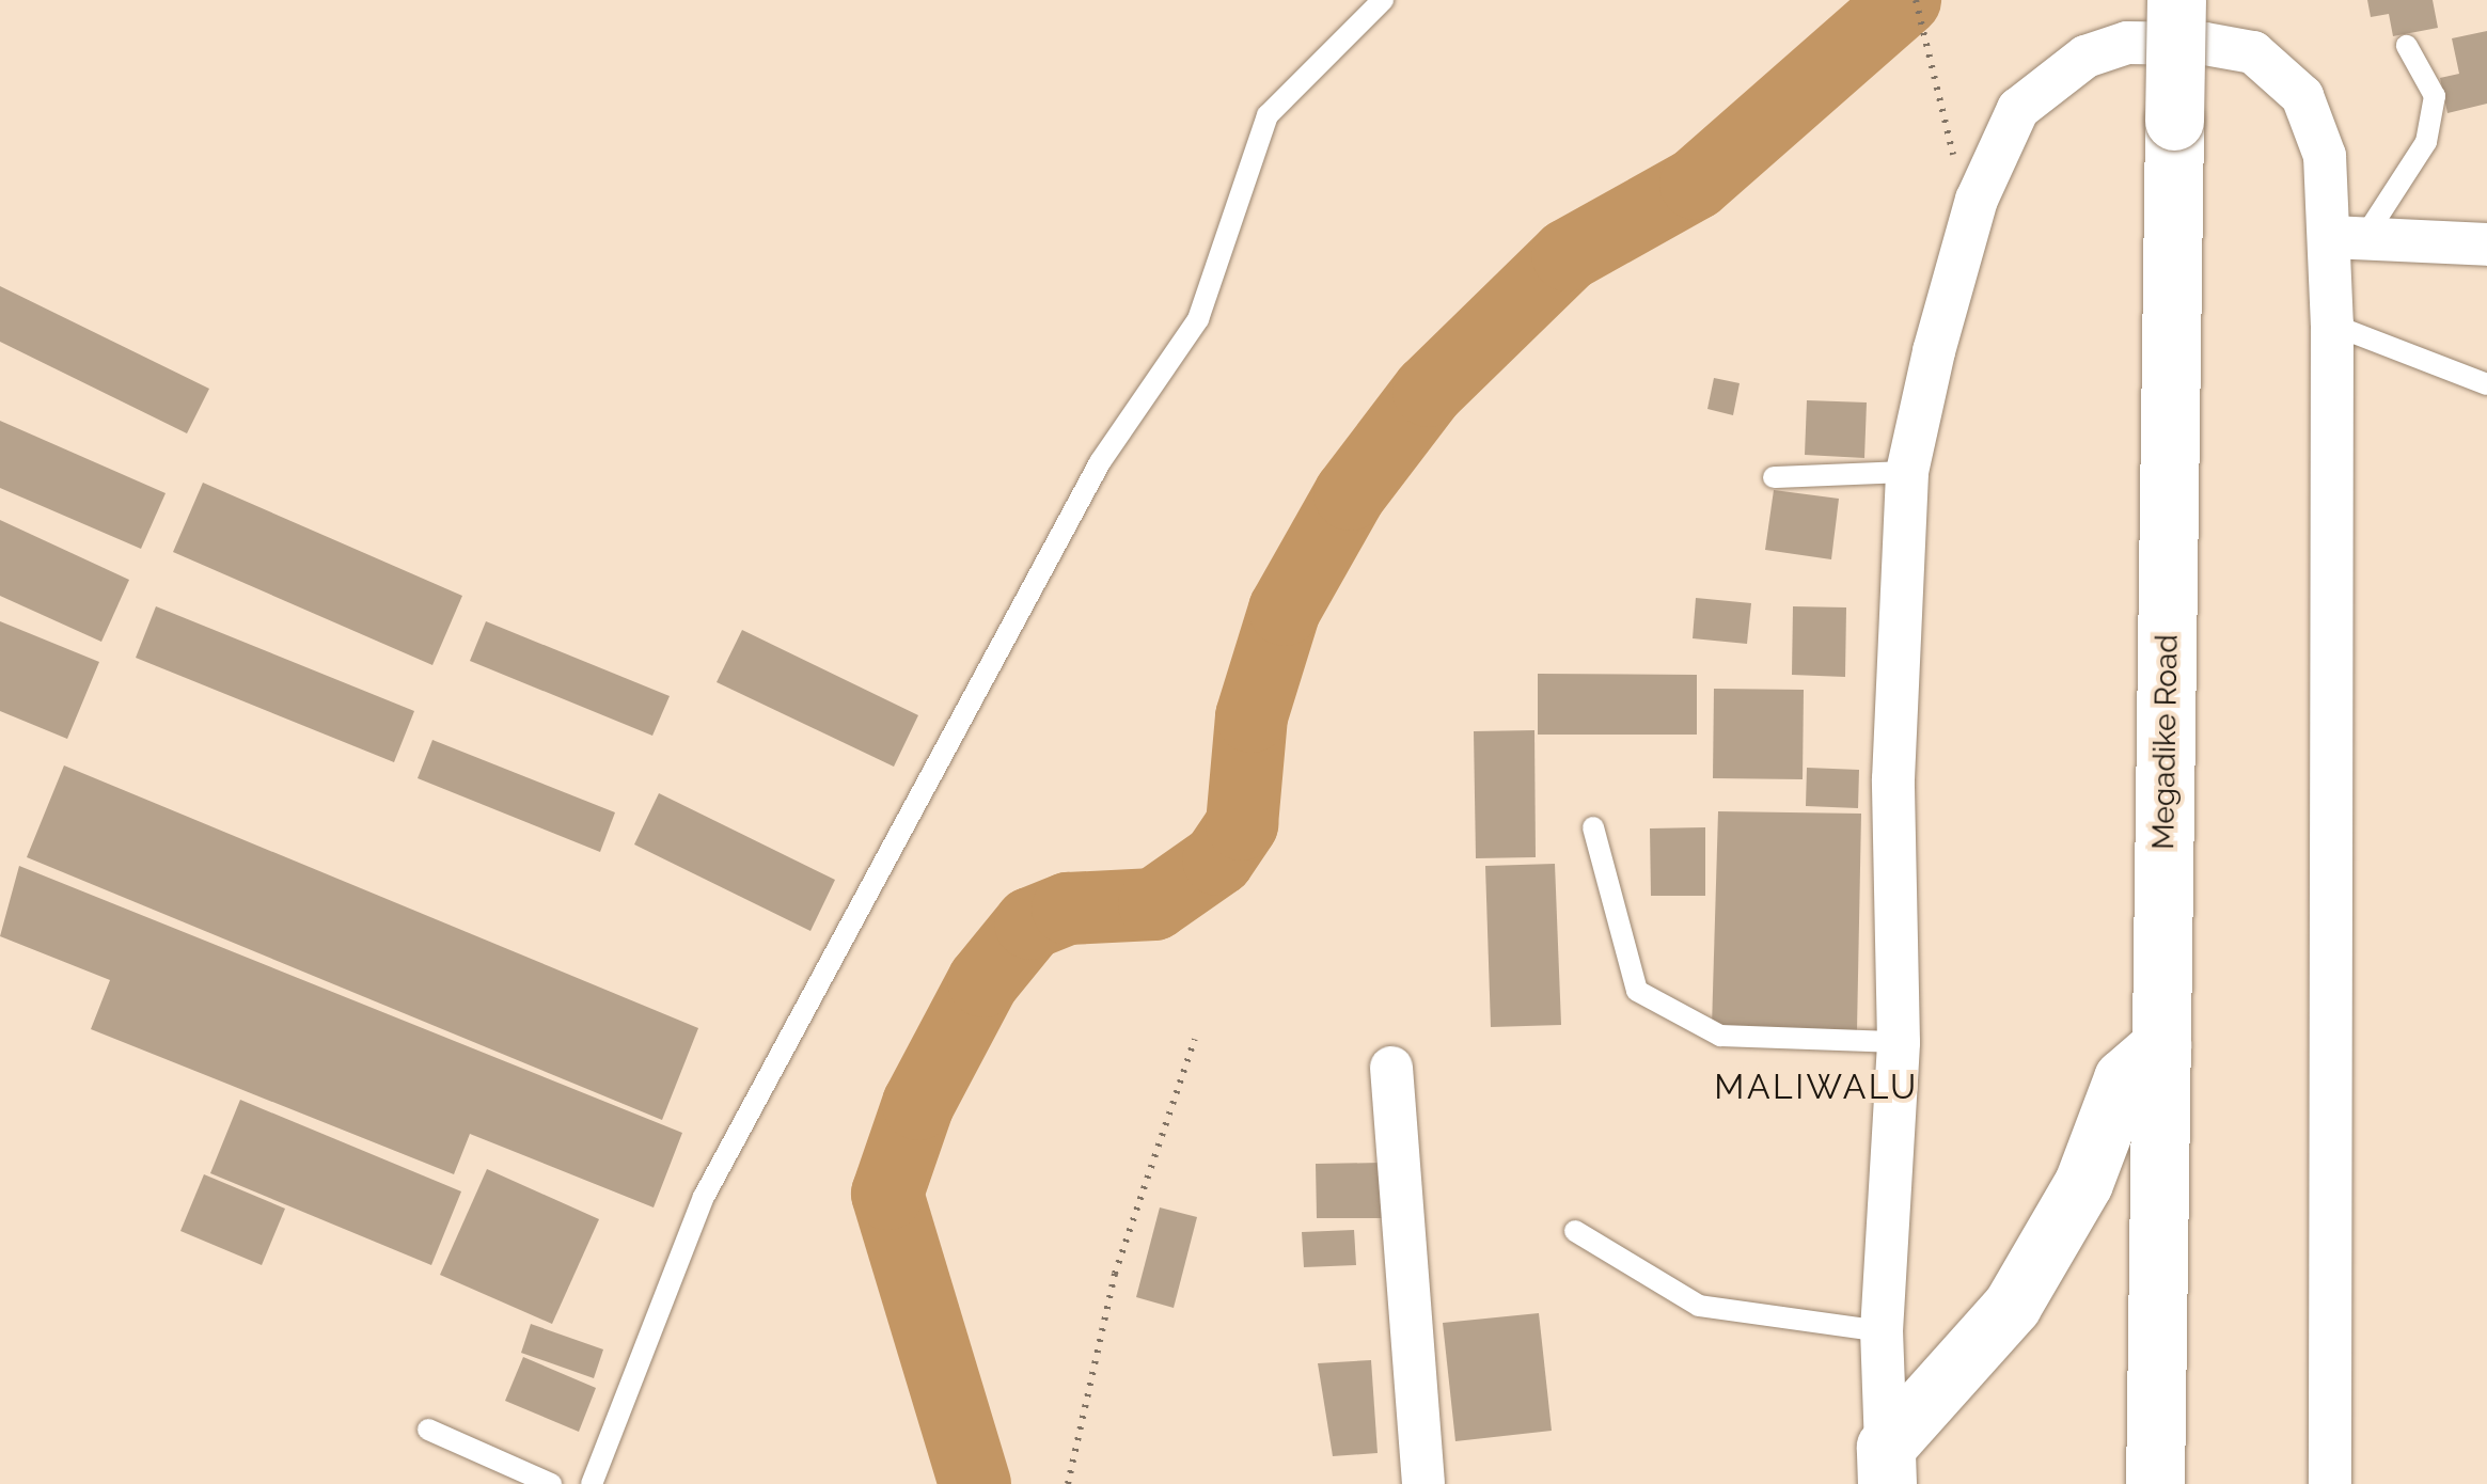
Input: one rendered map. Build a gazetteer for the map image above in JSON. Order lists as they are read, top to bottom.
{
  "streets": {
    "main road": ["Megadike Road"]
  },
  "districts": ["MALIWALU"]
}
